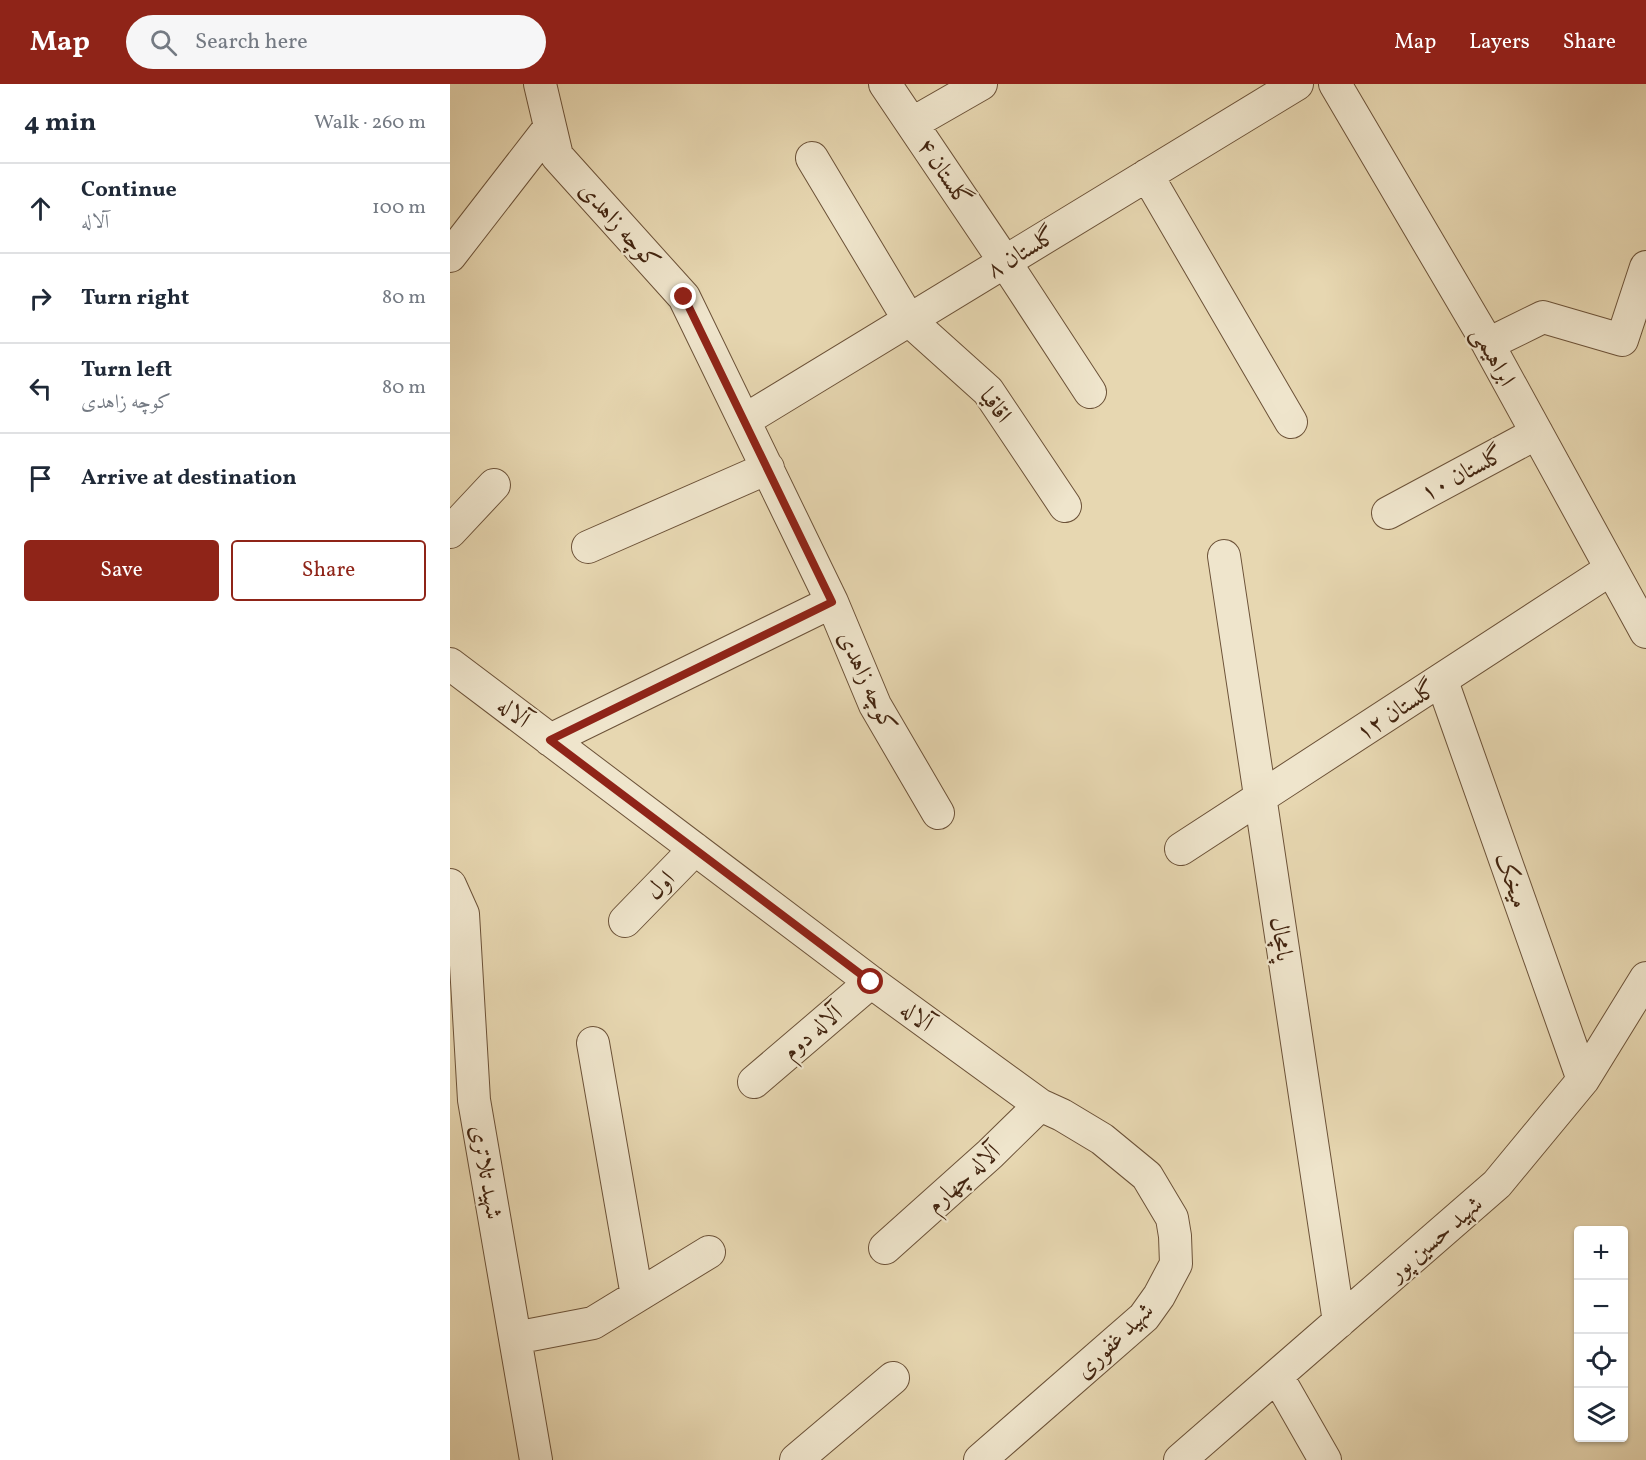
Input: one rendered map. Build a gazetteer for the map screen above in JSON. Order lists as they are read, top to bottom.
{
  "streets": {
    "street": [
      "گلستان ۴",
      "کوچه زاهدی",
      "گلستان ۸",
      "ابراهیمی",
      "اقاقیا",
      "گلستان ۱۰",
      "گلستان ۱۲",
      "آلاله",
      "میخک",
      "اول",
      "پامچال",
      "آلاله دوم",
      "شهید تلاتری",
      "آلاله چهارم",
      "شهید حسین پور",
      "شهید غفوری"
    ]
  },
  "crossings": [
    ["گلستان ۴", "گلستان ۸"],
    ["کوچه زاهدی", "گلستان ۸"],
    ["گلستان ۸", "اقاقیا"],
    ["ابراهیمی", "گلستان ۱۰"],
    ["ابراهیمی", "گلستان ۱۲"],
    ["گلستان ۱۲", "میخک"],
    ["گلستان ۱۲", "پامچال"],
    ["آلاله", "اول"],
    ["آلاله", "آلاله دوم"],
    ["آلاله", "آلاله چهارم"],
    ["آلاله", "شهید غفوری"],
    ["میخک", "شهید حسین پور"],
    ["پامچال", "شهید حسین پور"],
    ["آلاله چهارم", "شهید غفوری"]
  ],
  "page": {
    "header": "Map",
    "search": "Search here",
    "nav": ["Map", "Layers", "Share"],
    "heading": ["4 min", "Walk · 260 m"],
    "list": [
      ["Continue", "آلاله", "100 m"],
      ["Turn right", "80 m"],
      ["Turn left", "کوچه زاهدی", "80 m"],
      "Arrive at destination"
    ],
    "buttons": ["Save", "Share"],
    "map_buttons": ["+", "−"]
  }
}
